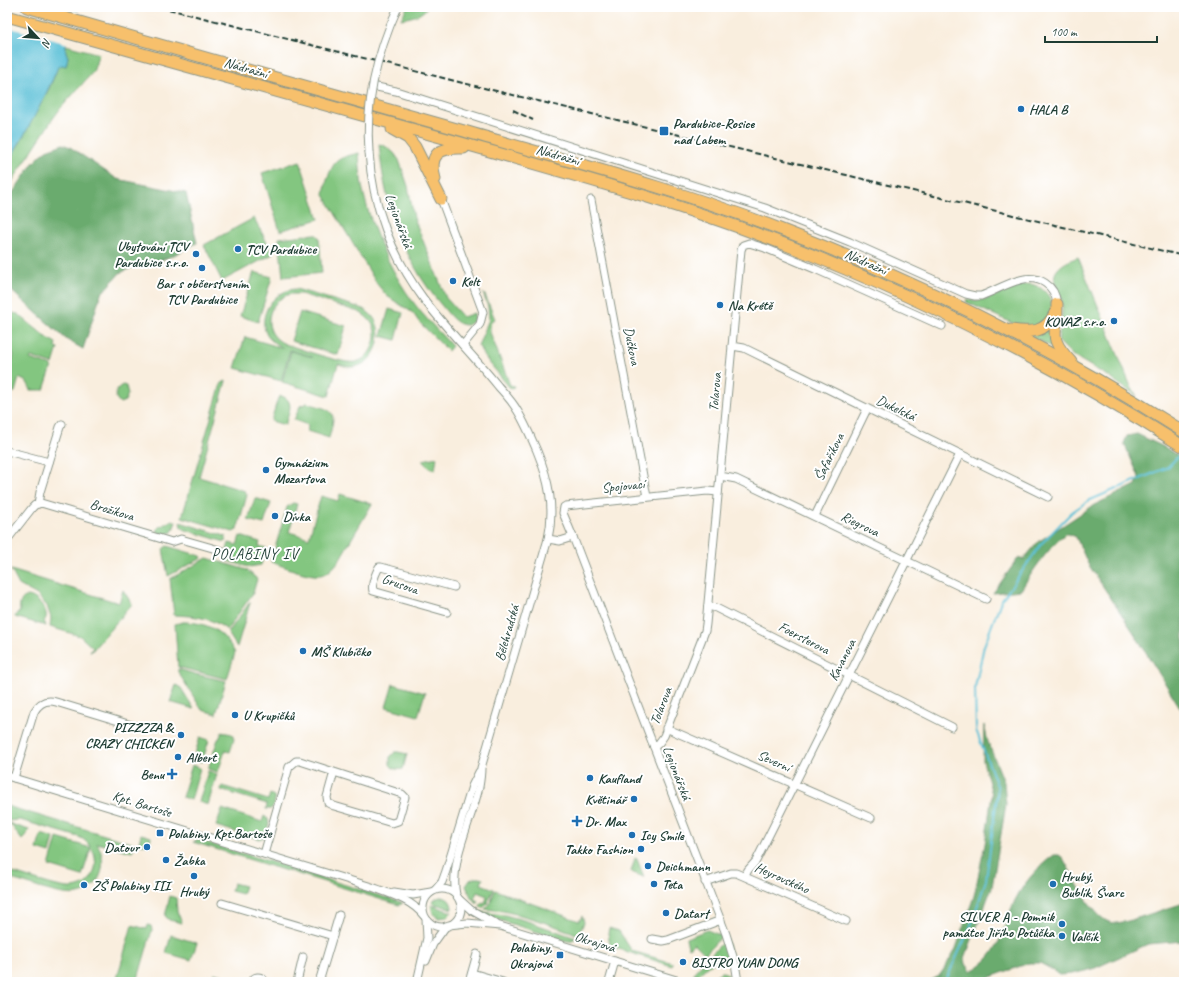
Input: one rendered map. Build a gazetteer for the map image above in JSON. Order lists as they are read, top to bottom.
{
  "streets": {
    "main road": ["Nádražní"],
    "street": [
      "Legionářská",
      "Duškova",
      "Tolarova",
      "Dukelská",
      "Šafaříkova",
      "Spojovací",
      "Brožíkova",
      "Riegrova",
      "Grusova",
      "Bělehradská",
      "Foersterova",
      "Kavanova",
      "Severní",
      "Kpt. Bartoše",
      "Heyrovského",
      "Okrajová"
    ]
  },
  "crossings": [
    ["Legionářská", "Tolarova"],
    ["Legionářská", "Spojovací"],
    ["Legionářská", "Bělehradská"],
    ["Legionářská", "Heyrovského"],
    ["Duškova", "Spojovací"],
    ["Tolarova", "Dukelská"],
    ["Tolarova", "Spojovací"],
    ["Tolarova", "Riegrova"],
    ["Tolarova", "Foersterova"],
    ["Tolarova", "Severní"],
    ["Dukelská", "Šafaříkova"],
    ["Dukelská", "Kavanova"],
    ["Šafaříkova", "Riegrova"],
    ["Riegrova", "Kavanova"],
    ["Bělehradská", "Kpt. Bartoše"],
    ["Bělehradská", "Okrajová"],
    ["Foersterova", "Kavanova"],
    ["Kavanova", "Severní"],
    ["Kavanova", "Heyrovského"],
    ["Kpt. Bartoše", "Okrajová"]
  ],
  "districts": ["POLABINY IV"],
  "places": {
    "other": [
      "HALA B",
      "TCV Pardubice",
      "Ubytování TCV Pardubice s.r.o.",
      "Bar s občerstvením TCV Pardubice",
      "Kelt",
      "Na Krétě",
      "KOVAZ s.r.o.",
      "Gymnázium Mozartova",
      "Dívka",
      "MŠ Klubíčko",
      "U Krupičků",
      "PIZZZZA & CRAZY CHICKEN",
      "Albert",
      "Kaufland",
      "Květinář",
      "Icy Smile",
      "Datour",
      "Takko Fashion",
      "Žabka",
      "Deichmann",
      "Hrubý",
      "Teta",
      "Hrubý, Bublík, Švarc",
      "ZŠ Polabiny III",
      "Datart",
      "SILVER A - Pomnik památce Jiřího Potůčka",
      "Valčík",
      "BISTRO YUAN DONG"
    ],
    "transit": ["Pardubice-Rosice nad Labem", "Polabiny, Kpt.Bartoše", "Polabiny, Okrajová"],
    "health": ["Benu", "Dr. Max"]
  },
  "scale_bar": "100 m",
  "north": "bottom right"
}
